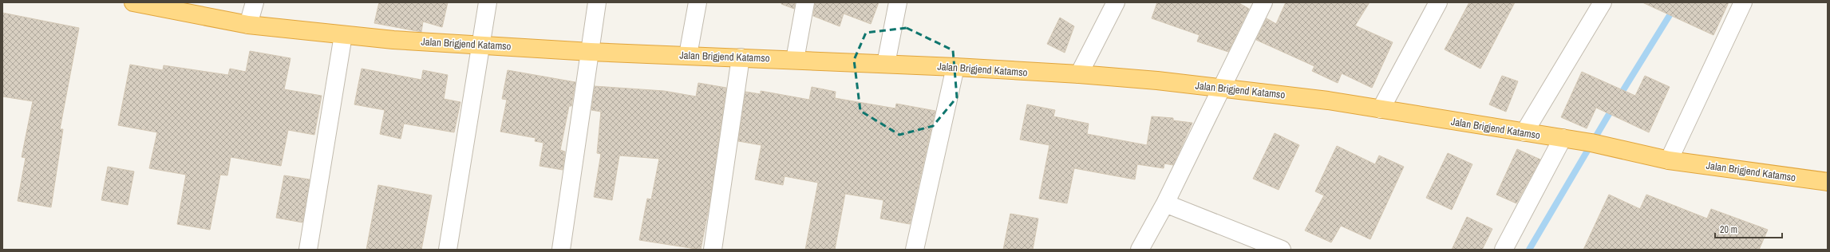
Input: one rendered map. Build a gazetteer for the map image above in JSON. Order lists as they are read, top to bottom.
{
  "streets": {
    "highway": ["Jalan Brigjend Katamso"]
  },
  "scale_bar": "20 m"
}
